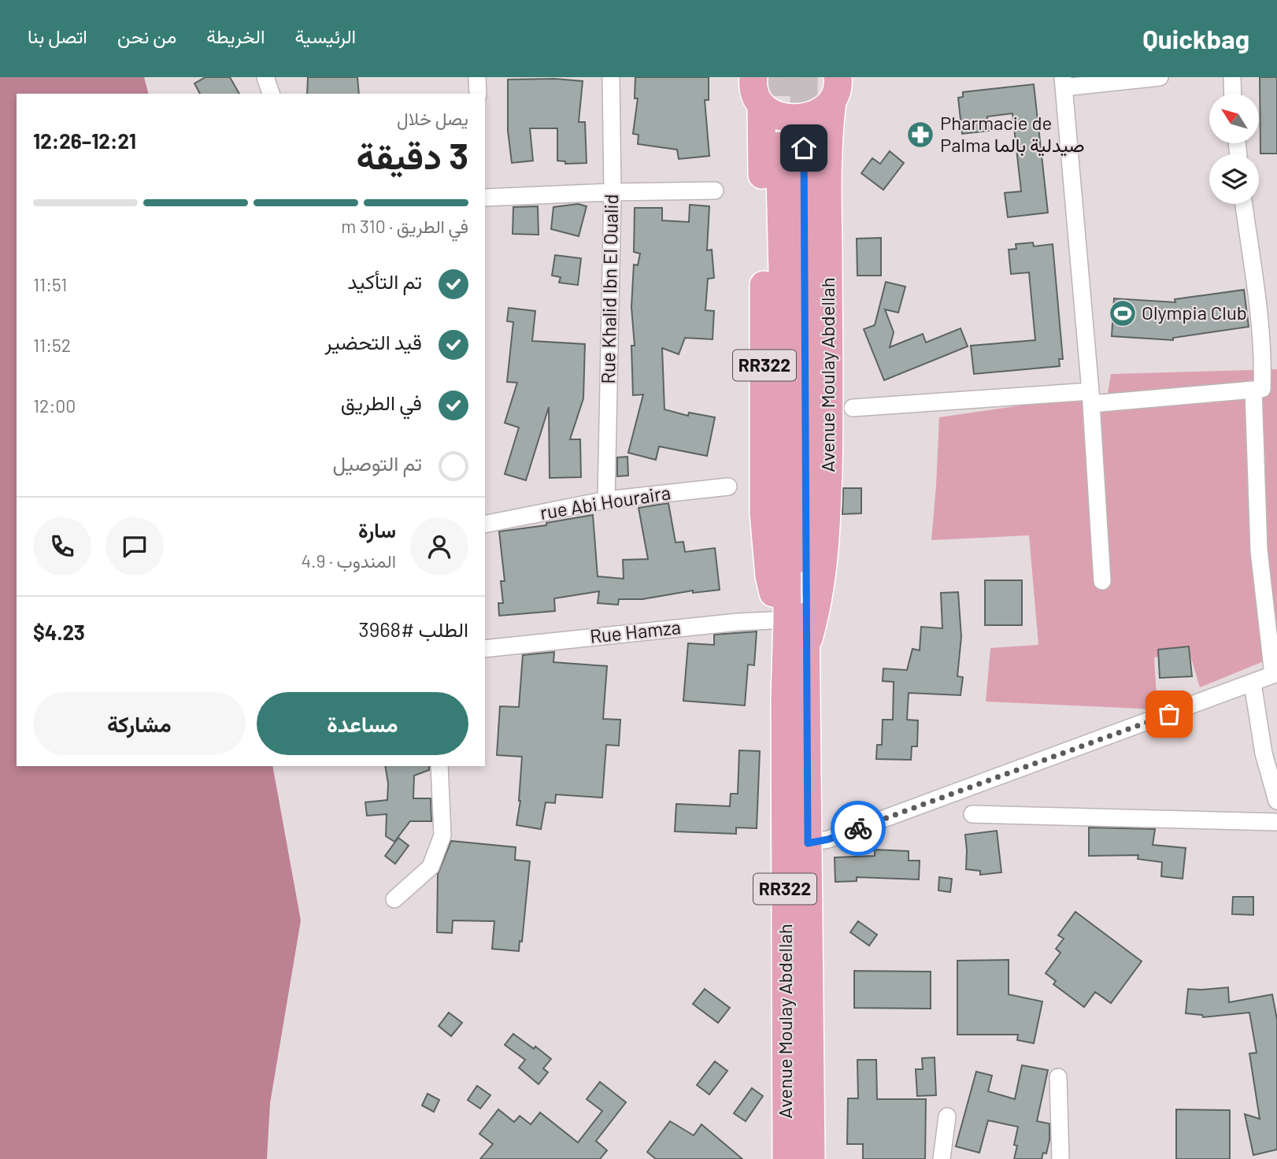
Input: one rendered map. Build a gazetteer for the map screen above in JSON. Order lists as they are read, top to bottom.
{
  "streets": {
    "main road": ["RR322", "Avenue Moulay Abdellah"],
    "street": ["Rue Khalid Ibn El Oualid", "rue Abi Houraira", "Rue Hamza"]
  },
  "crossings": [
    ["Rue Khalid Ibn El Oualid", "rue Abi Houraira"],
    ["RR322", "Avenue Moulay Abdellah"],
    ["RR322", "Rue Hamza"],
    ["Avenue Moulay Abdellah", "Rue Hamza"]
  ],
  "places": {
    "pharmacy": ["Pharmacie de Palma صيدلية بالما"],
    "sports": ["Olympia Club"]
  },
  "north": "top left",
  "page": {
    "header": "Quickbag",
    "nav": [
      "الرئيسية",
      "الخريطة",
      "من نحن",
      "اتصل بنا"
    ],
    "heading": ["3 دقيقة", "يصل خلال", "12:21–12:26"],
    "panel": [
      "سارة",
      "المندوب · 4.9",
      "الطلب #3968",
      "$4.23"
    ],
    "bar": "في الطريق · 310 m",
    "list": [
      ["تم التأكيد", "11:51"],
      ["قيد التحضير", "11:52"],
      ["في الطريق", "12:00"],
      "تم التوصيل"
    ],
    "buttons": ["مساعدة", "مشاركة"]
  }
}
